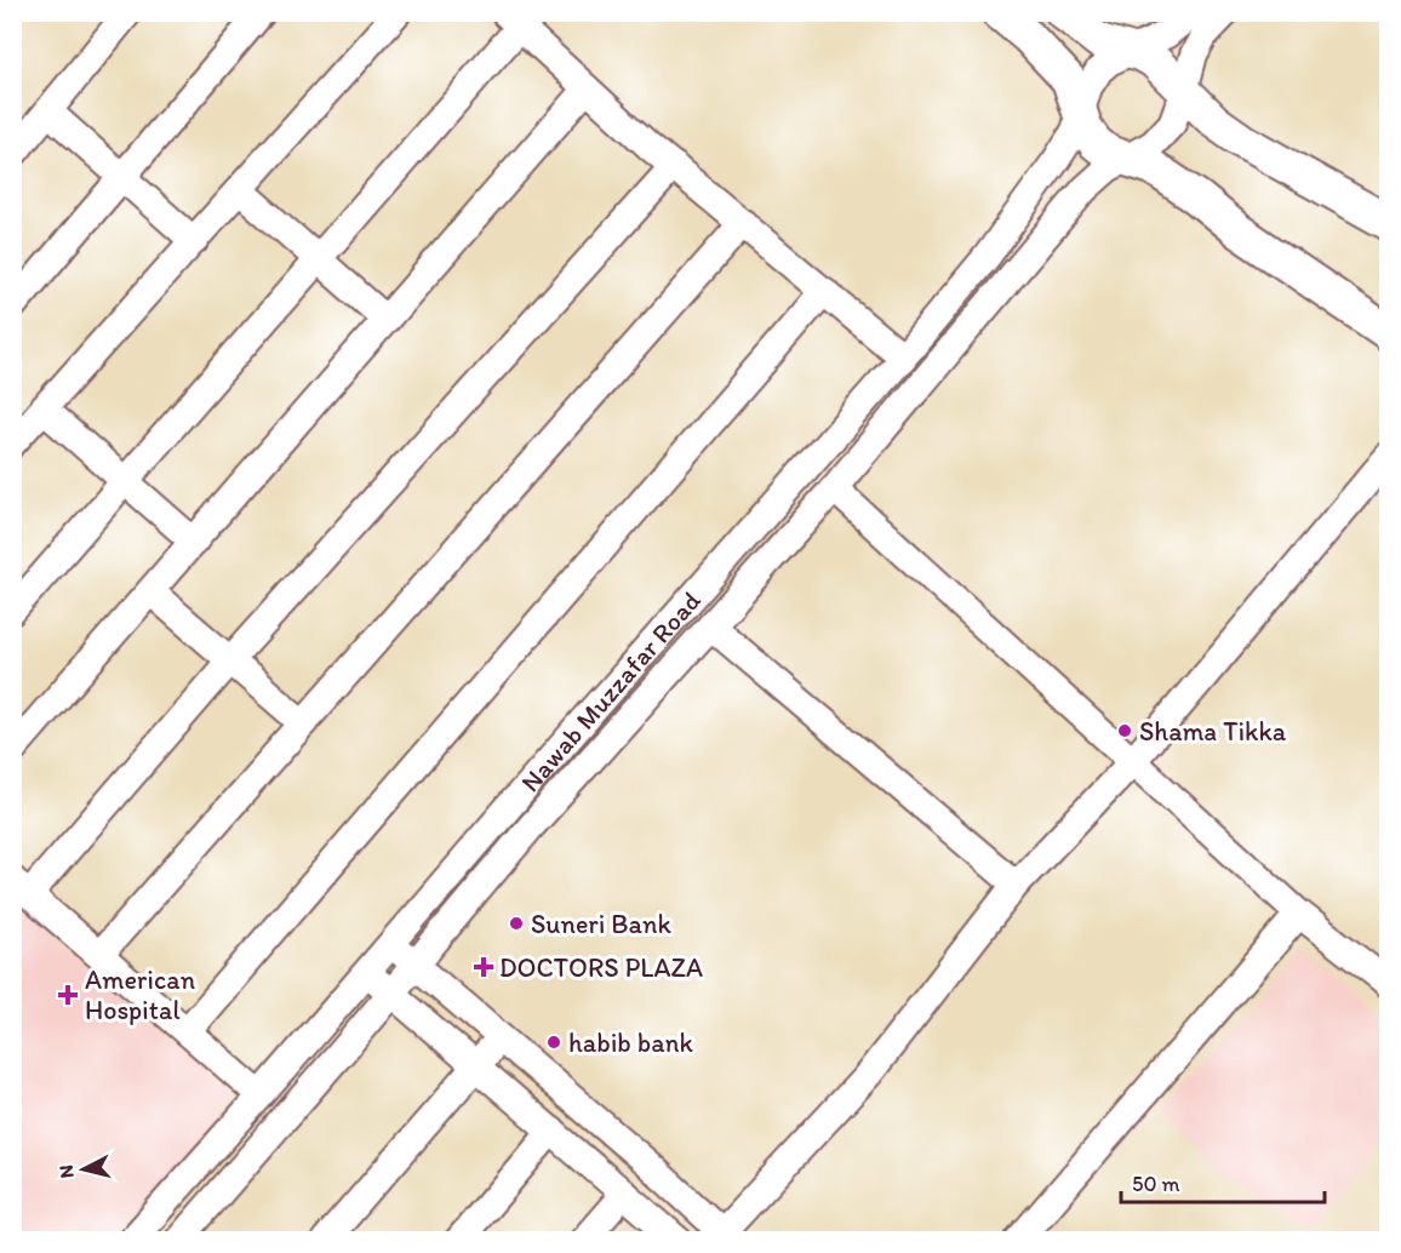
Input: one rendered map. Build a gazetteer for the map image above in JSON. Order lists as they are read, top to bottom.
{
  "streets": {
    "street": ["Nawab Muzzafar Road"]
  },
  "places": {
    "other": ["Shama Tikka", "Suneri Bank", "habib bank"],
    "health": ["DOCTORS PLAZA", "American Hospital"]
  },
  "scale_bar": "50 m",
  "north": "left"
}
